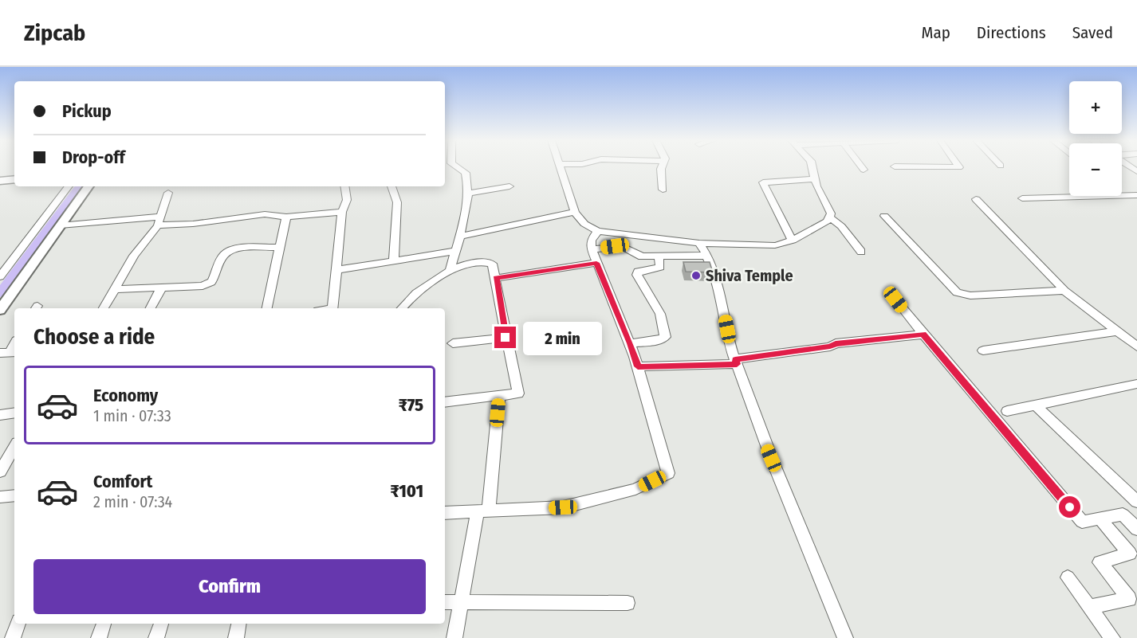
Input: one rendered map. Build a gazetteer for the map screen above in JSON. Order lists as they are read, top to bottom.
{
  "places": ["Shiva Temple"],
  "page": {
    "header": "Zipcab",
    "nav": ["Map", "Directions", "Saved"],
    "map_buttons": ["+", "−"],
    "banner": ["Pickup", "Drop-off"],
    "heading": "Choose a ride",
    "bubble": "2 min",
    "list": [
      {
        "name": "Economy",
        "note": "1 min · 07:33",
        "value": "₹75"
      },
      {
        "name": "Comfort",
        "note": "2 min · 07:34",
        "value": "₹101"
      }
    ],
    "buttons": "Confirm"
  }
}
